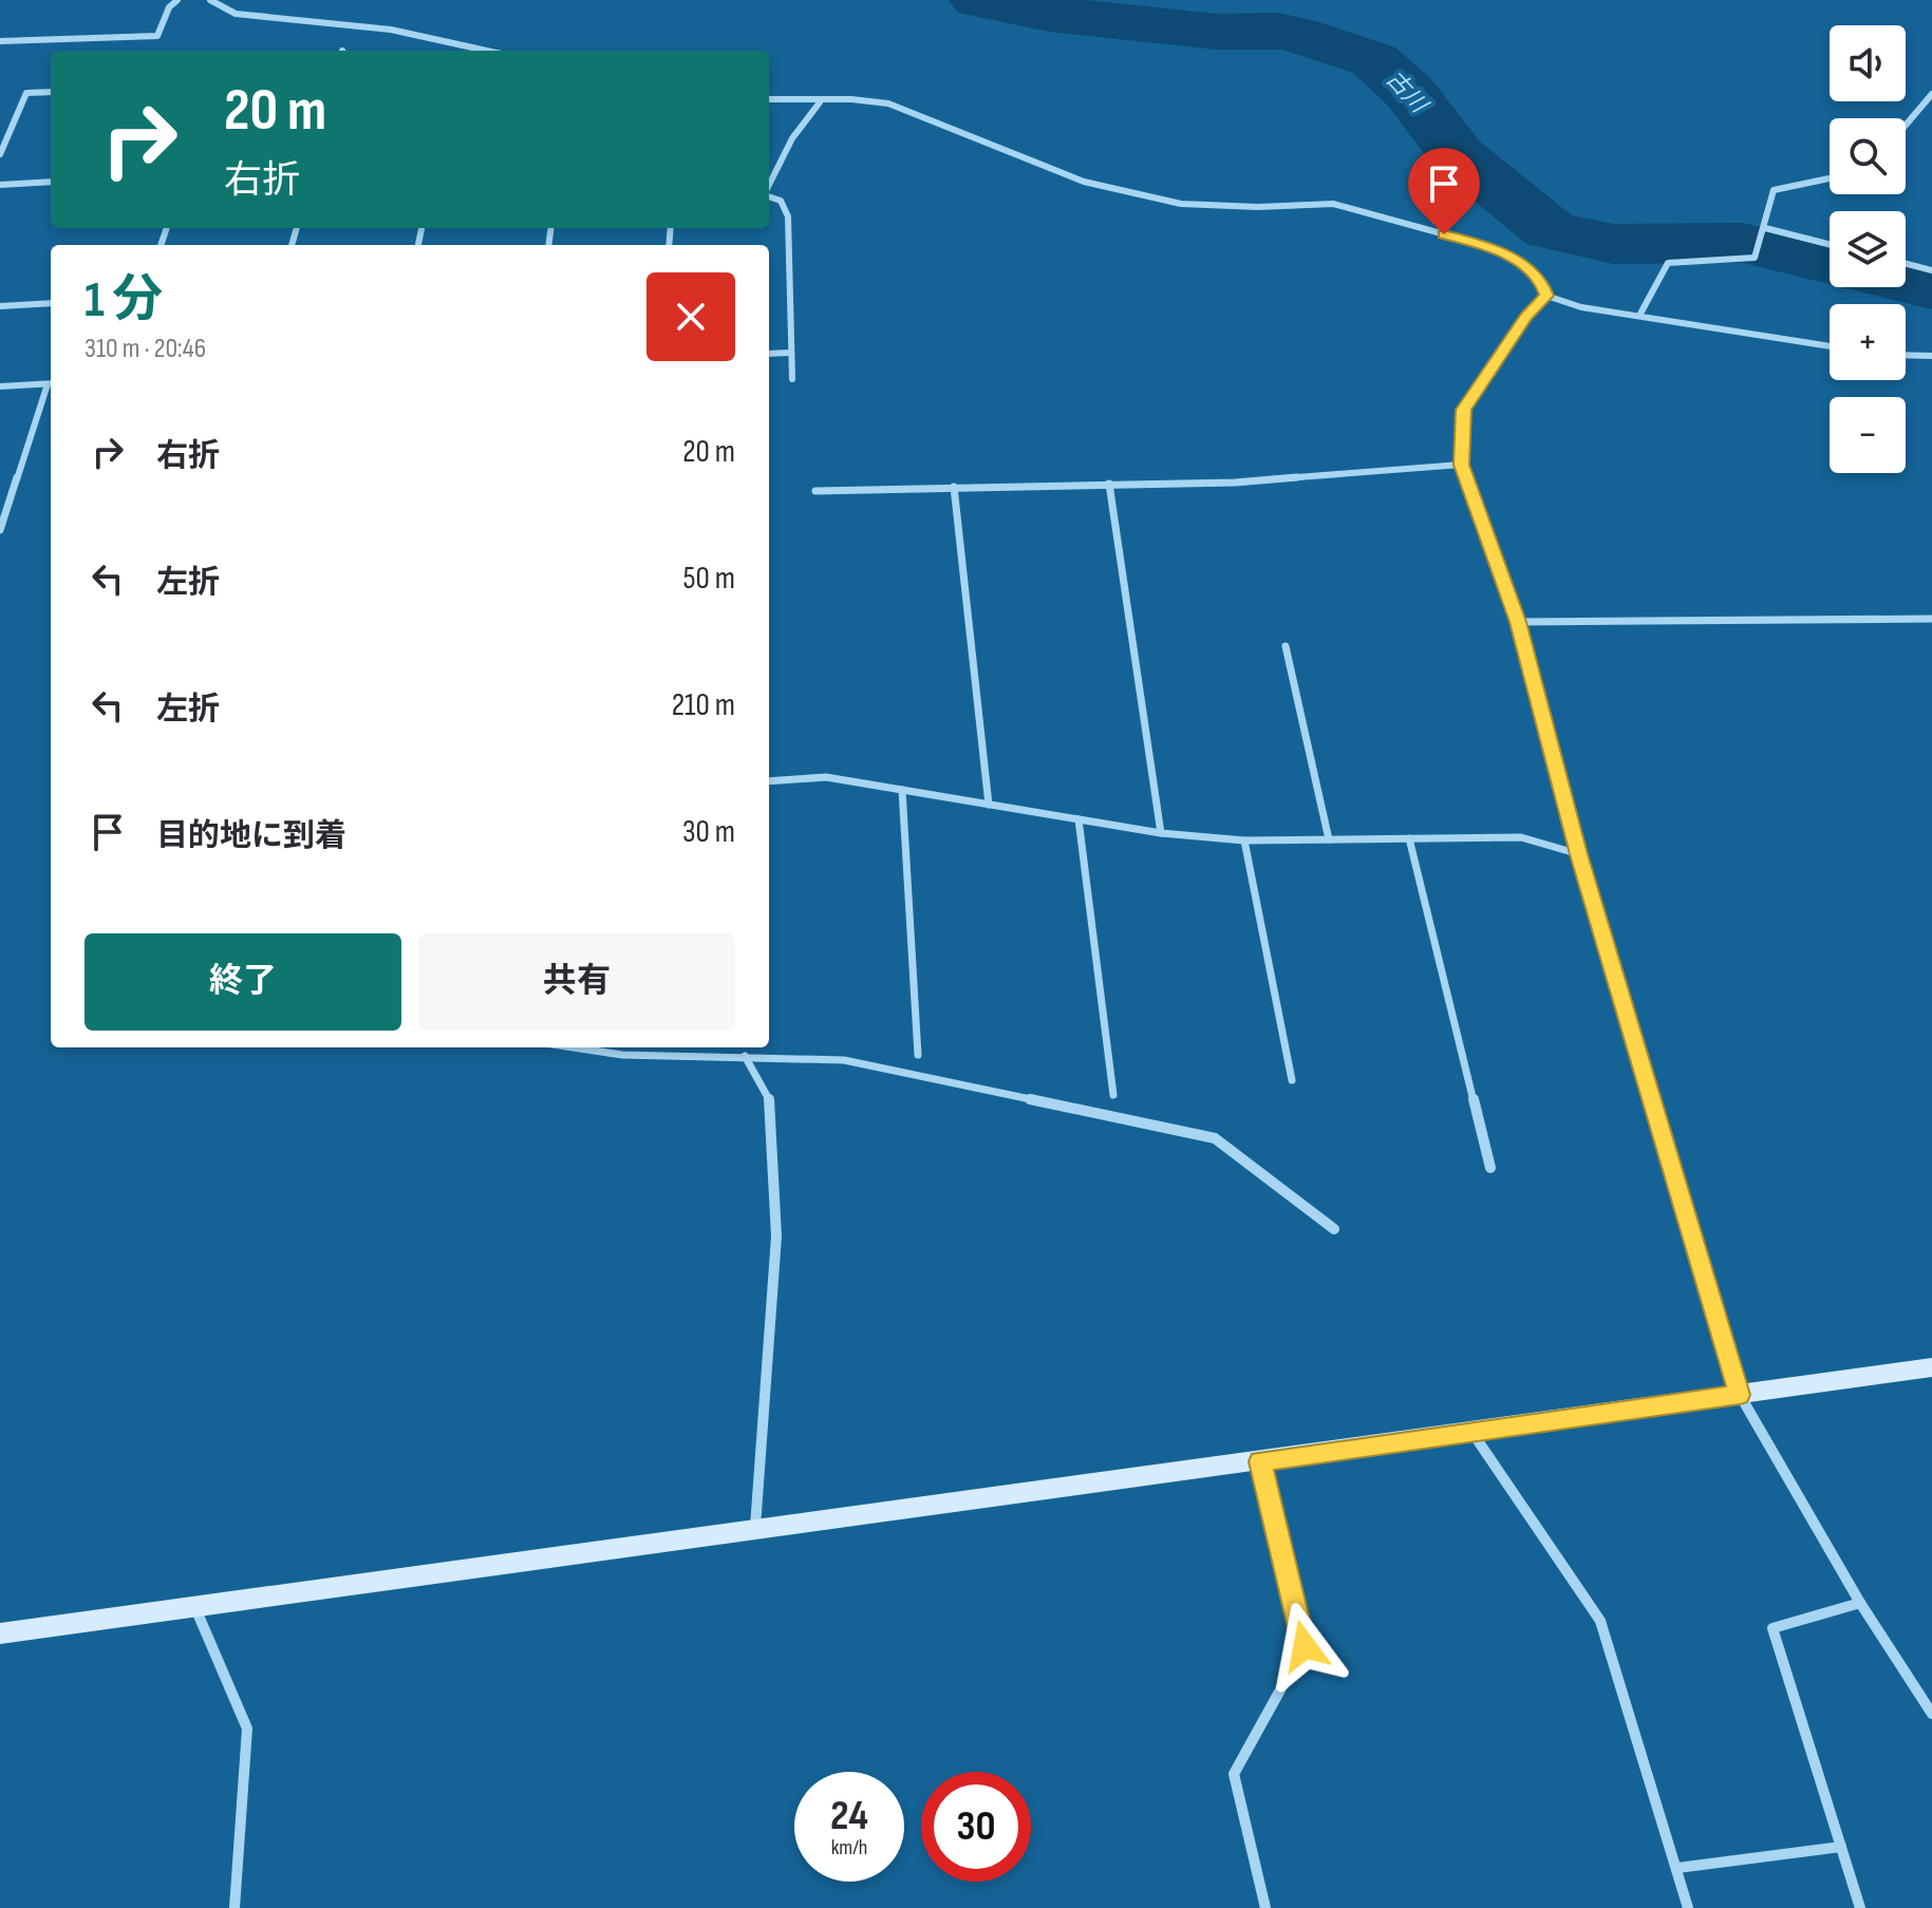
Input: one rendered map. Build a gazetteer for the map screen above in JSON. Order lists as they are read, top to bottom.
{
  "water": ["古川"],
  "page": {
    "map_buttons": ["+", "−"],
    "turn": ["20 m", "右折"],
    "heading": ["1 分", "310 m · 20:46"],
    "list": [
      {
        "name": "右折",
        "value": "20 m"
      },
      {
        "name": "左折",
        "value": "50 m"
      },
      {
        "name": "左折",
        "value": "210 m"
      },
      {
        "name": "目的地に到着",
        "value": "30 m"
      }
    ],
    "buttons": ["終了", "共有"],
    "speed": "24 km/h",
    "limit": "30"
  }
}
